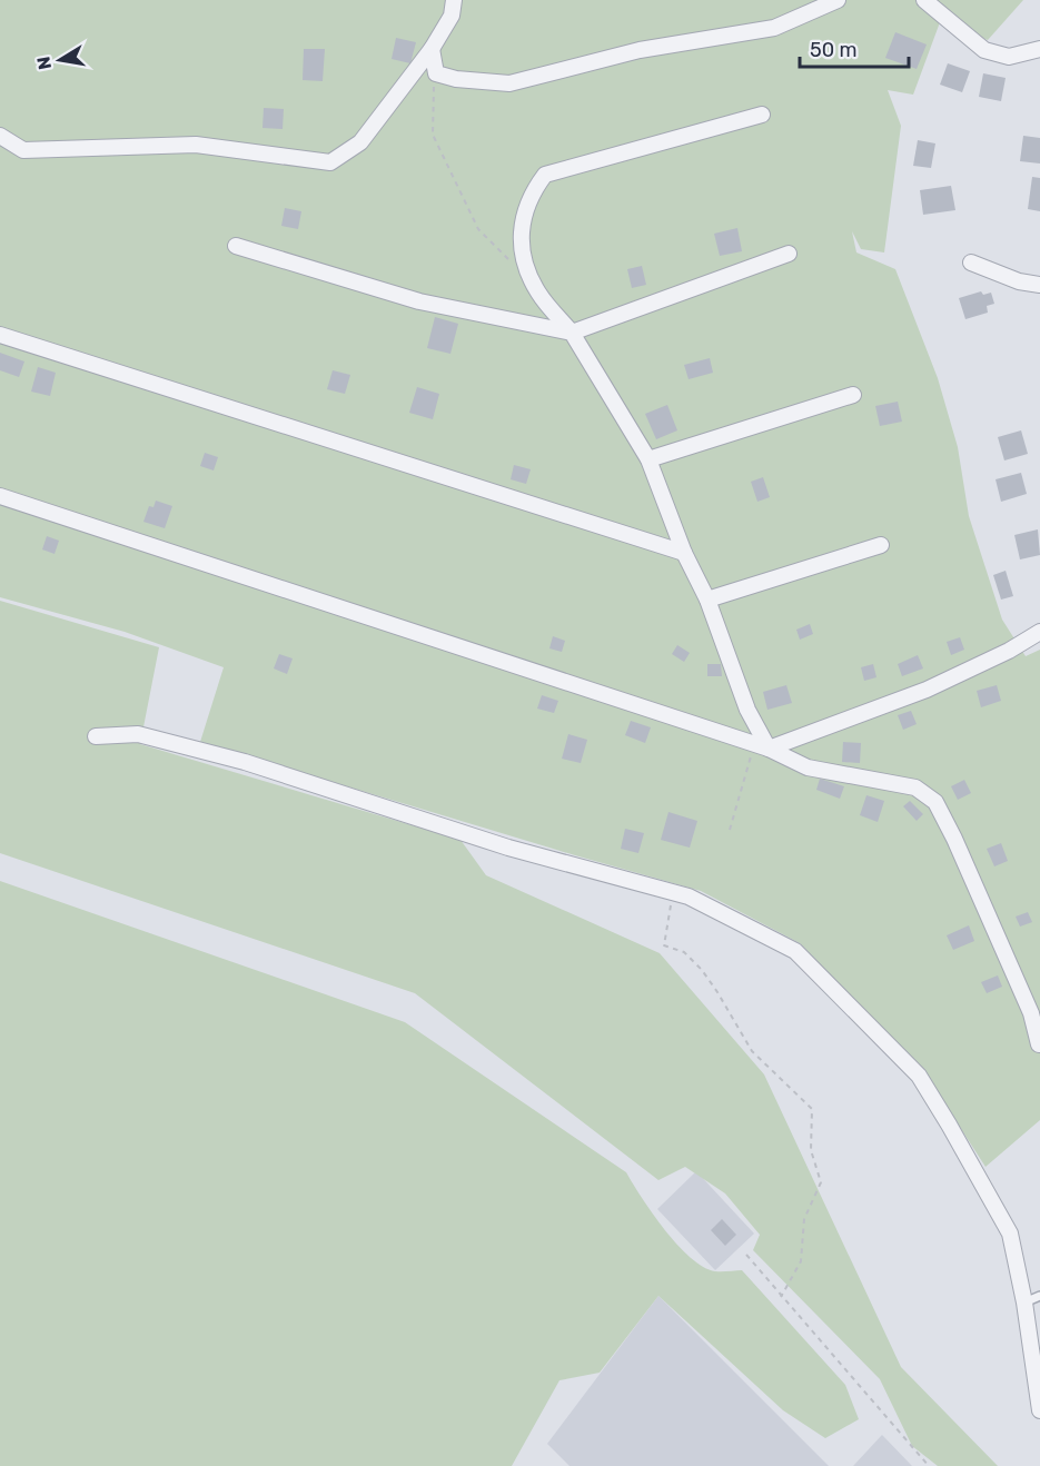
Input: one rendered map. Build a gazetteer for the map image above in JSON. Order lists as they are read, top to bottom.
{
  "scale_bar": "50 m",
  "north": "left"
}
